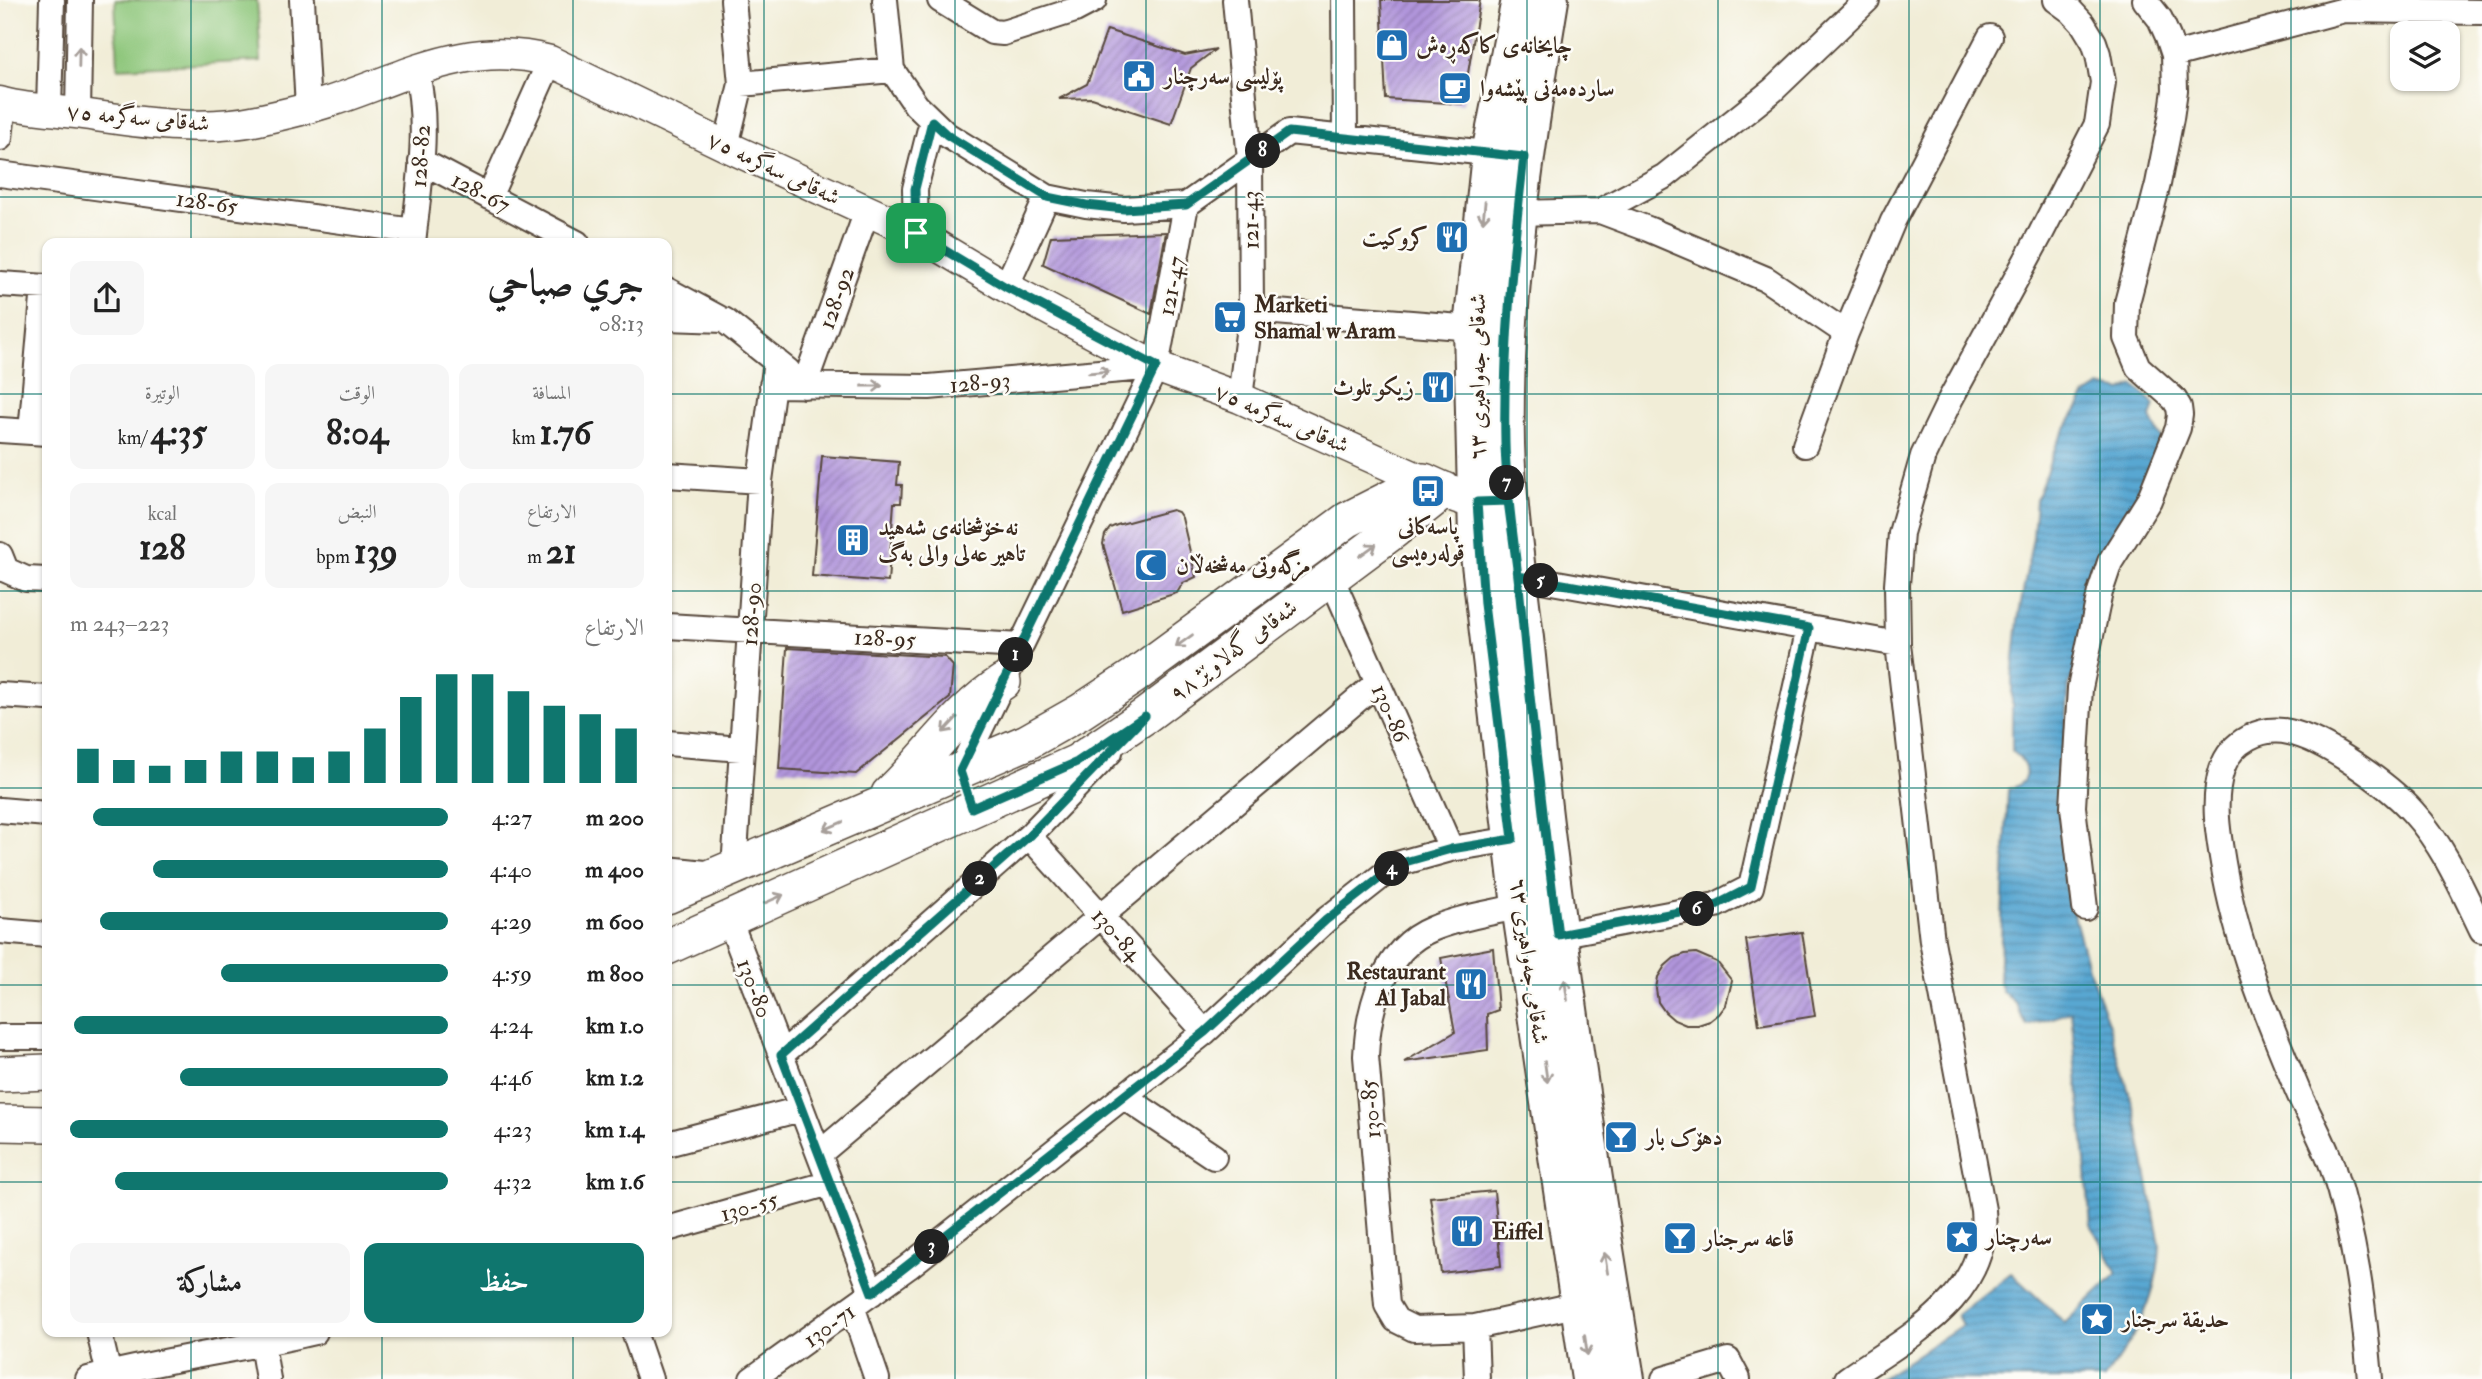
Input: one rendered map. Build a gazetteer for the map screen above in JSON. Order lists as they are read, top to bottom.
{
  "streets": {
    "main road": ["شەقامی جەواهیری ٦٣", "شەقامی گەلاوێژ ٩٨"],
    "street": [
      "شەقامی سەگرمە ٧٥",
      "128-82",
      "128-67",
      "128-65",
      "121-43",
      "121-47",
      "128-92",
      "128-93",
      "128-90",
      "128-95",
      "130-86",
      "130-84",
      "130-80",
      "130-85",
      "130-55",
      "130-71"
    ]
  },
  "crossings": [
    ["شەقامی سەگرمە ٧٥", "128-82"],
    ["شەقامی سەگرمە ٧٥", "121-43"],
    ["شەقامی سەگرمە ٧٥", "121-47"],
    ["شەقامی سەگرمە ٧٥", "128-92"],
    ["شەقامی سەگرمە ٧٥", "شەقامی جەواهیری ٦٣"],
    ["شەقامی سەگرمە ٧٥", "128-93"],
    ["شەقامی سەگرمە ٧٥", "شەقامی گەلاوێژ ٩٨"],
    ["128-82", "128-67"],
    ["128-82", "128-65"],
    ["121-47", "128-93"],
    ["121-47", "128-95"],
    ["121-47", "شەقامی گەلاوێژ ٩٨"],
    ["128-92", "128-93"],
    ["شەقامی جەواهیری ٦٣", "شەقامی گەلاوێژ ٩٨"],
    ["شەقامی جەواهیری ٦٣", "130-85"],
    ["شەقامی جەواهیری ٦٣", "130-71"],
    ["128-90", "128-95"],
    ["128-90", "شەقامی گەلاوێژ ٩٨"],
    ["شەقامی گەلاوێژ ٩٨", "130-86"],
    ["شەقامی گەلاوێژ ٩٨", "130-80"],
    ["130-86", "130-71"],
    ["130-84", "130-71"],
    ["130-80", "130-55"],
    ["130-80", "130-71"]
  ],
  "one_way": ["128-93"],
  "places": {
    "shop": ["چایخانەی کاکەڕەش"],
    "public building": ["پۆلیسی سەرچنار"],
    "cafe": ["ساردەمەنی پێشەوا"],
    "restaurant": [
      "كروكيت",
      "زيكو تلوث",
      "Restaurant Al Jabal",
      "Eiffel"
    ],
    "supermarket": ["Marketi Shamal w Aram"],
    "bus stop": ["پاسەکانی قولەرەیسی"],
    "building": ["نەخۆشخانەی شەهید تاهیر عەلی والی بەگ"],
    "mosque": ["مزگەوتی مەشخەڵان"],
    "bar": ["دهۆک بار", "قاعه سرجنار"],
    "place": ["سەرچنار", "حديقة سرجنار"]
  },
  "page": {
    "pins": [
      "8",
      "7",
      "5",
      "1",
      "4",
      "2",
      "6",
      "3"
    ],
    "heading": ["جري صباحي", "08:13"],
    "stats": [
      ["المسافة", "1.76 km"],
      ["الوقت", "8:04"],
      ["الوتيرة", "4:35 /km"],
      ["الارتفاع", "21 m"],
      ["النبض", "139 bpm"],
      ["kcal", "128"]
    ],
    "chart": ["الارتفاع", "223–243 m"],
    "list": [
      {
        "name": "200 m",
        "note": "4:27"
      },
      {
        "name": "400 m",
        "note": "4:40"
      },
      {
        "name": "600 m",
        "note": "4:29"
      },
      {
        "name": "800 m",
        "note": "4:59"
      },
      {
        "name": "1.0 km",
        "note": "4:24"
      },
      {
        "name": "1.2 km",
        "note": "4:46"
      },
      {
        "name": "1.4 km",
        "note": "4:23"
      },
      {
        "name": "1.6 km",
        "note": "4:32"
      }
    ],
    "buttons": ["حفظ", "مشاركة"]
  }
}
